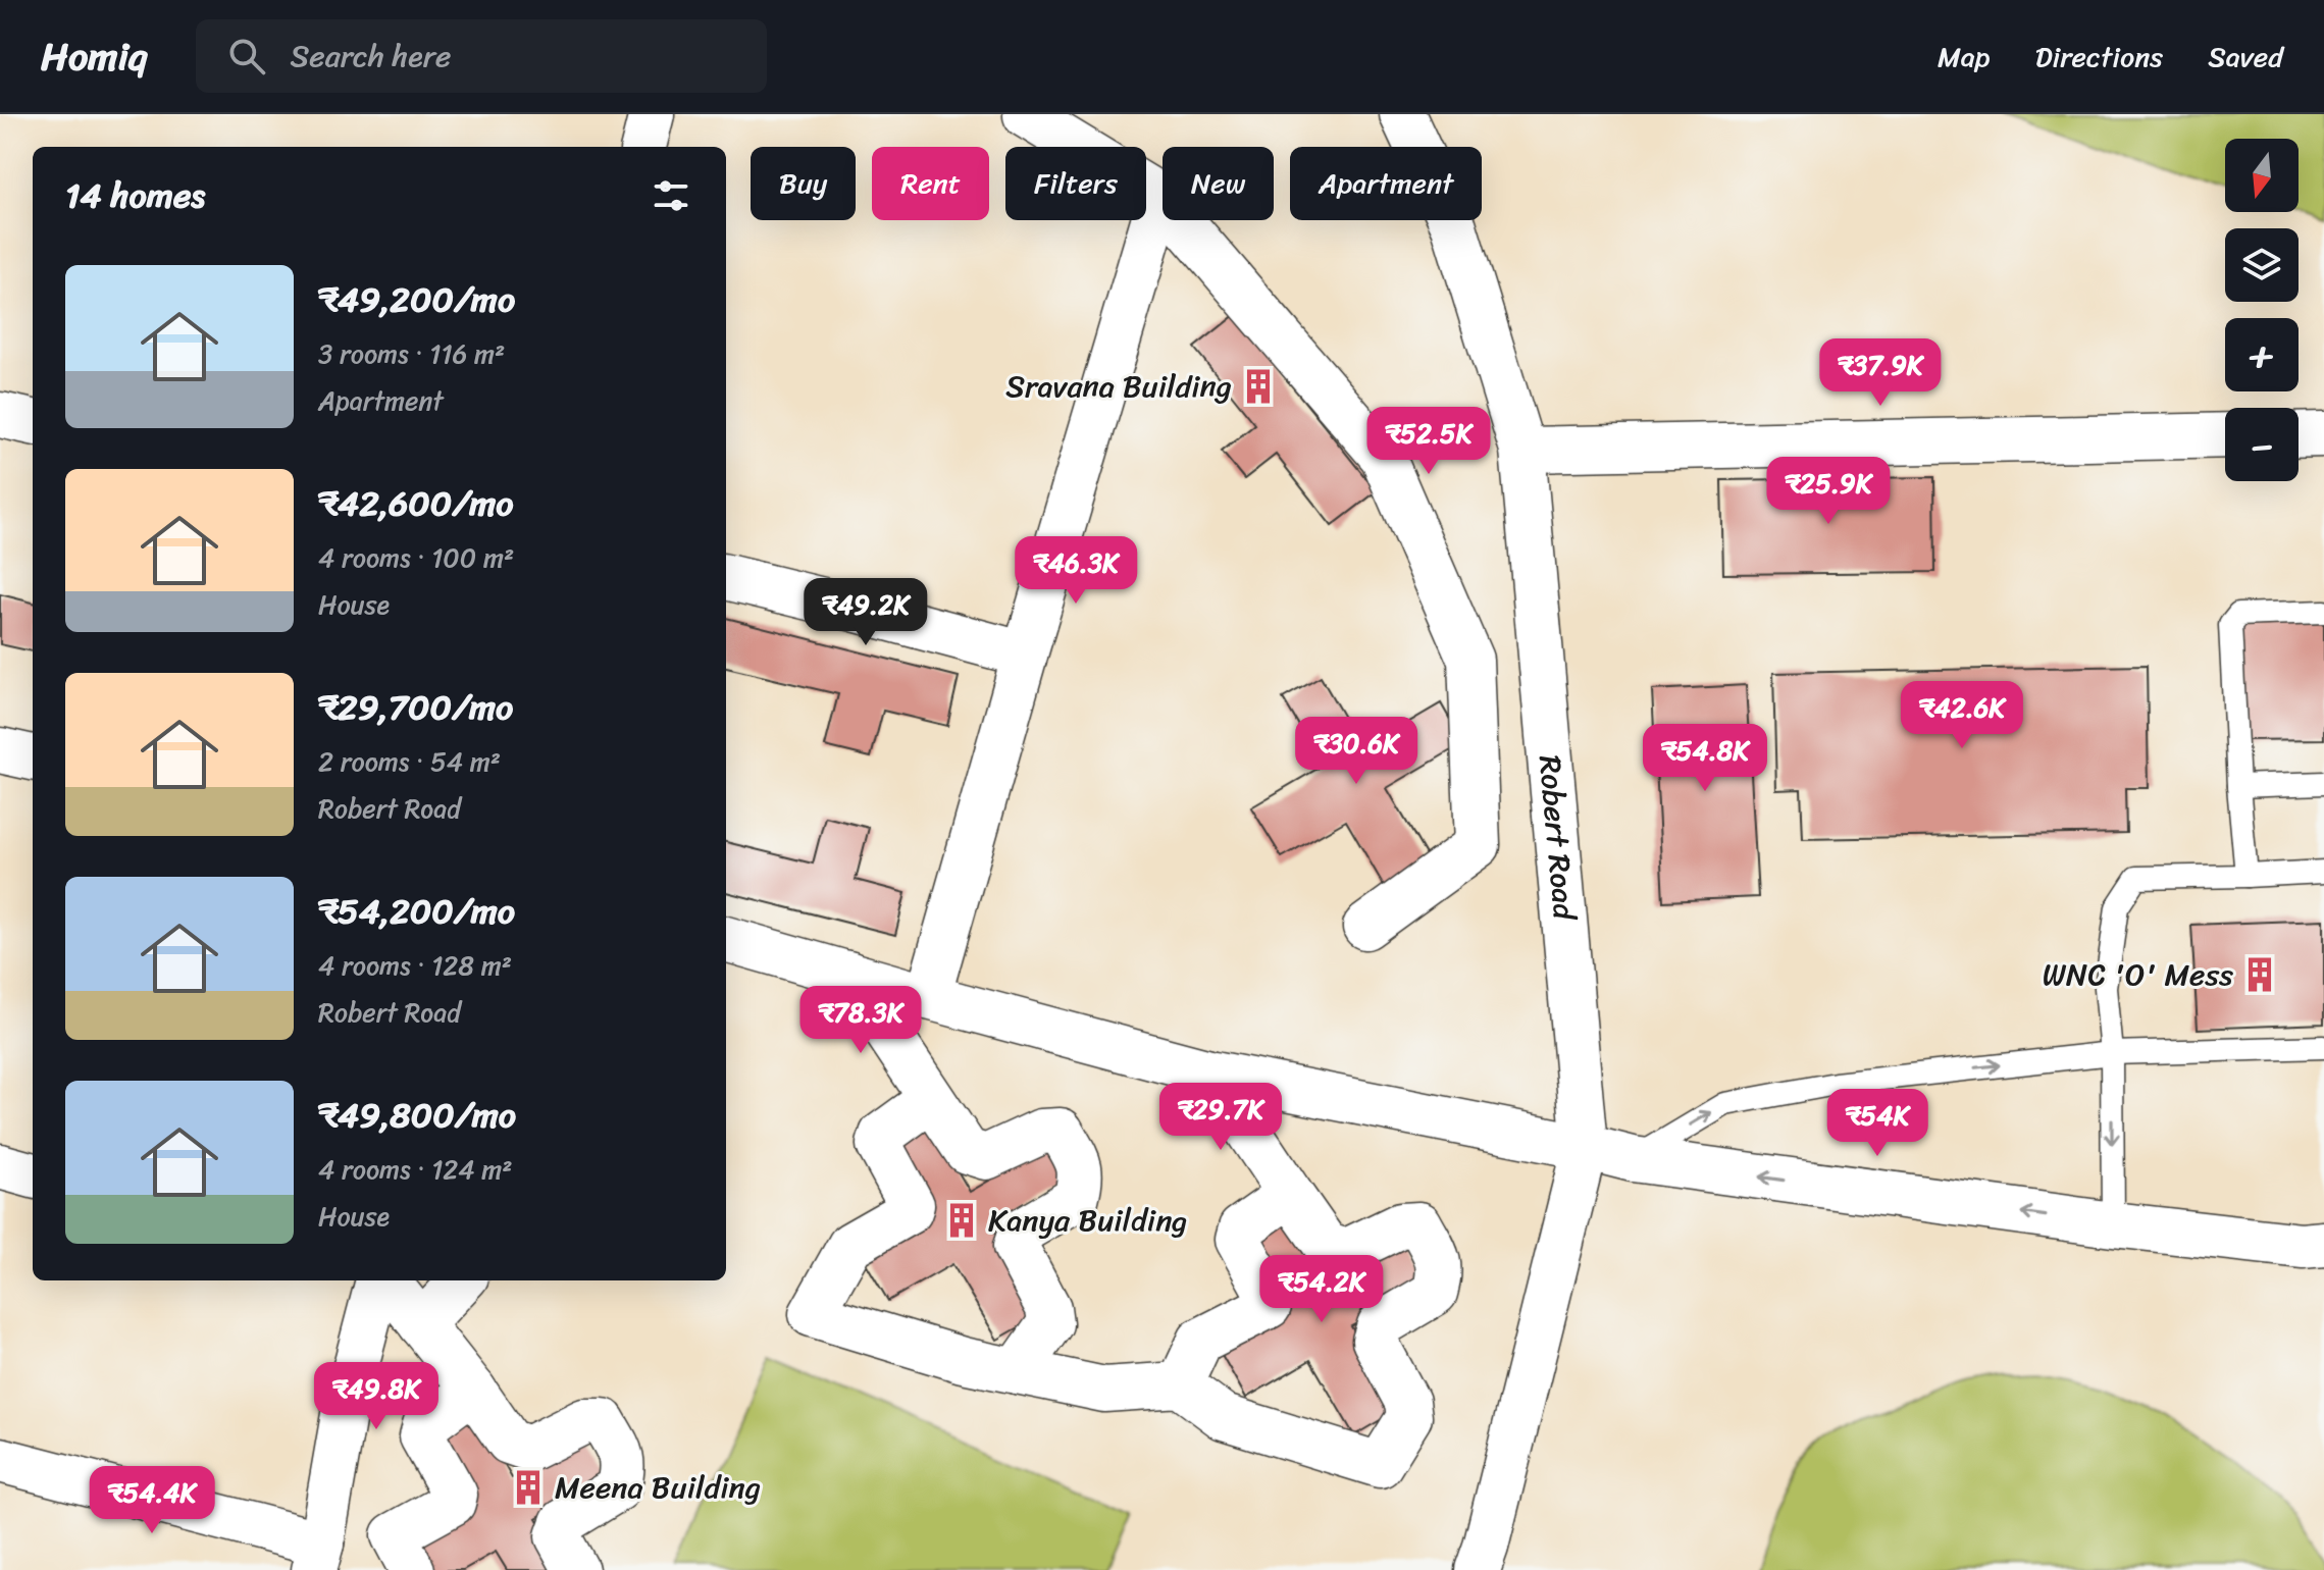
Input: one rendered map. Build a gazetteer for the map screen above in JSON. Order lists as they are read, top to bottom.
{
  "streets": {
    "street": ["Robert Road"]
  },
  "places": {
    "building": [
      "Sravana Building",
      "WNC 'O' Mess",
      "Kanya Building",
      "Meena Building"
    ]
  },
  "north": "bottom",
  "page": {
    "header": "Homiq",
    "search": "Search here",
    "nav": ["Map", "Directions", "Saved"],
    "map_buttons": ["+", "−"],
    "chip": [
      "Buy",
      "Rent",
      "Filters",
      "New",
      "Apartment"
    ],
    "heading": "14 homes",
    "list": [
      {
        "name": "₹49,200/mo",
        "note": "3 rooms · 116 m² · Apartment"
      },
      {
        "name": "₹42,600/mo",
        "note": "4 rooms · 100 m² · House"
      },
      {
        "name": "₹29,700/mo",
        "note": "2 rooms · 54 m² · Robert Road"
      },
      {
        "name": "₹54,200/mo",
        "note": "4 rooms · 128 m² · Robert Road"
      },
      {
        "name": "₹49,800/mo",
        "note": "4 rooms · 124 m² · House"
      }
    ],
    "price": [
      "₹37.9K",
      "₹52.5K",
      "₹25.9K",
      "₹46.3K",
      "₹49.2K",
      "₹42.6K",
      "₹30.6K",
      "₹54.8K",
      "₹78.3K",
      "₹29.7K",
      "₹54K",
      "₹54.2K",
      "₹49.8K",
      "₹54.4K"
    ]
  }
}
